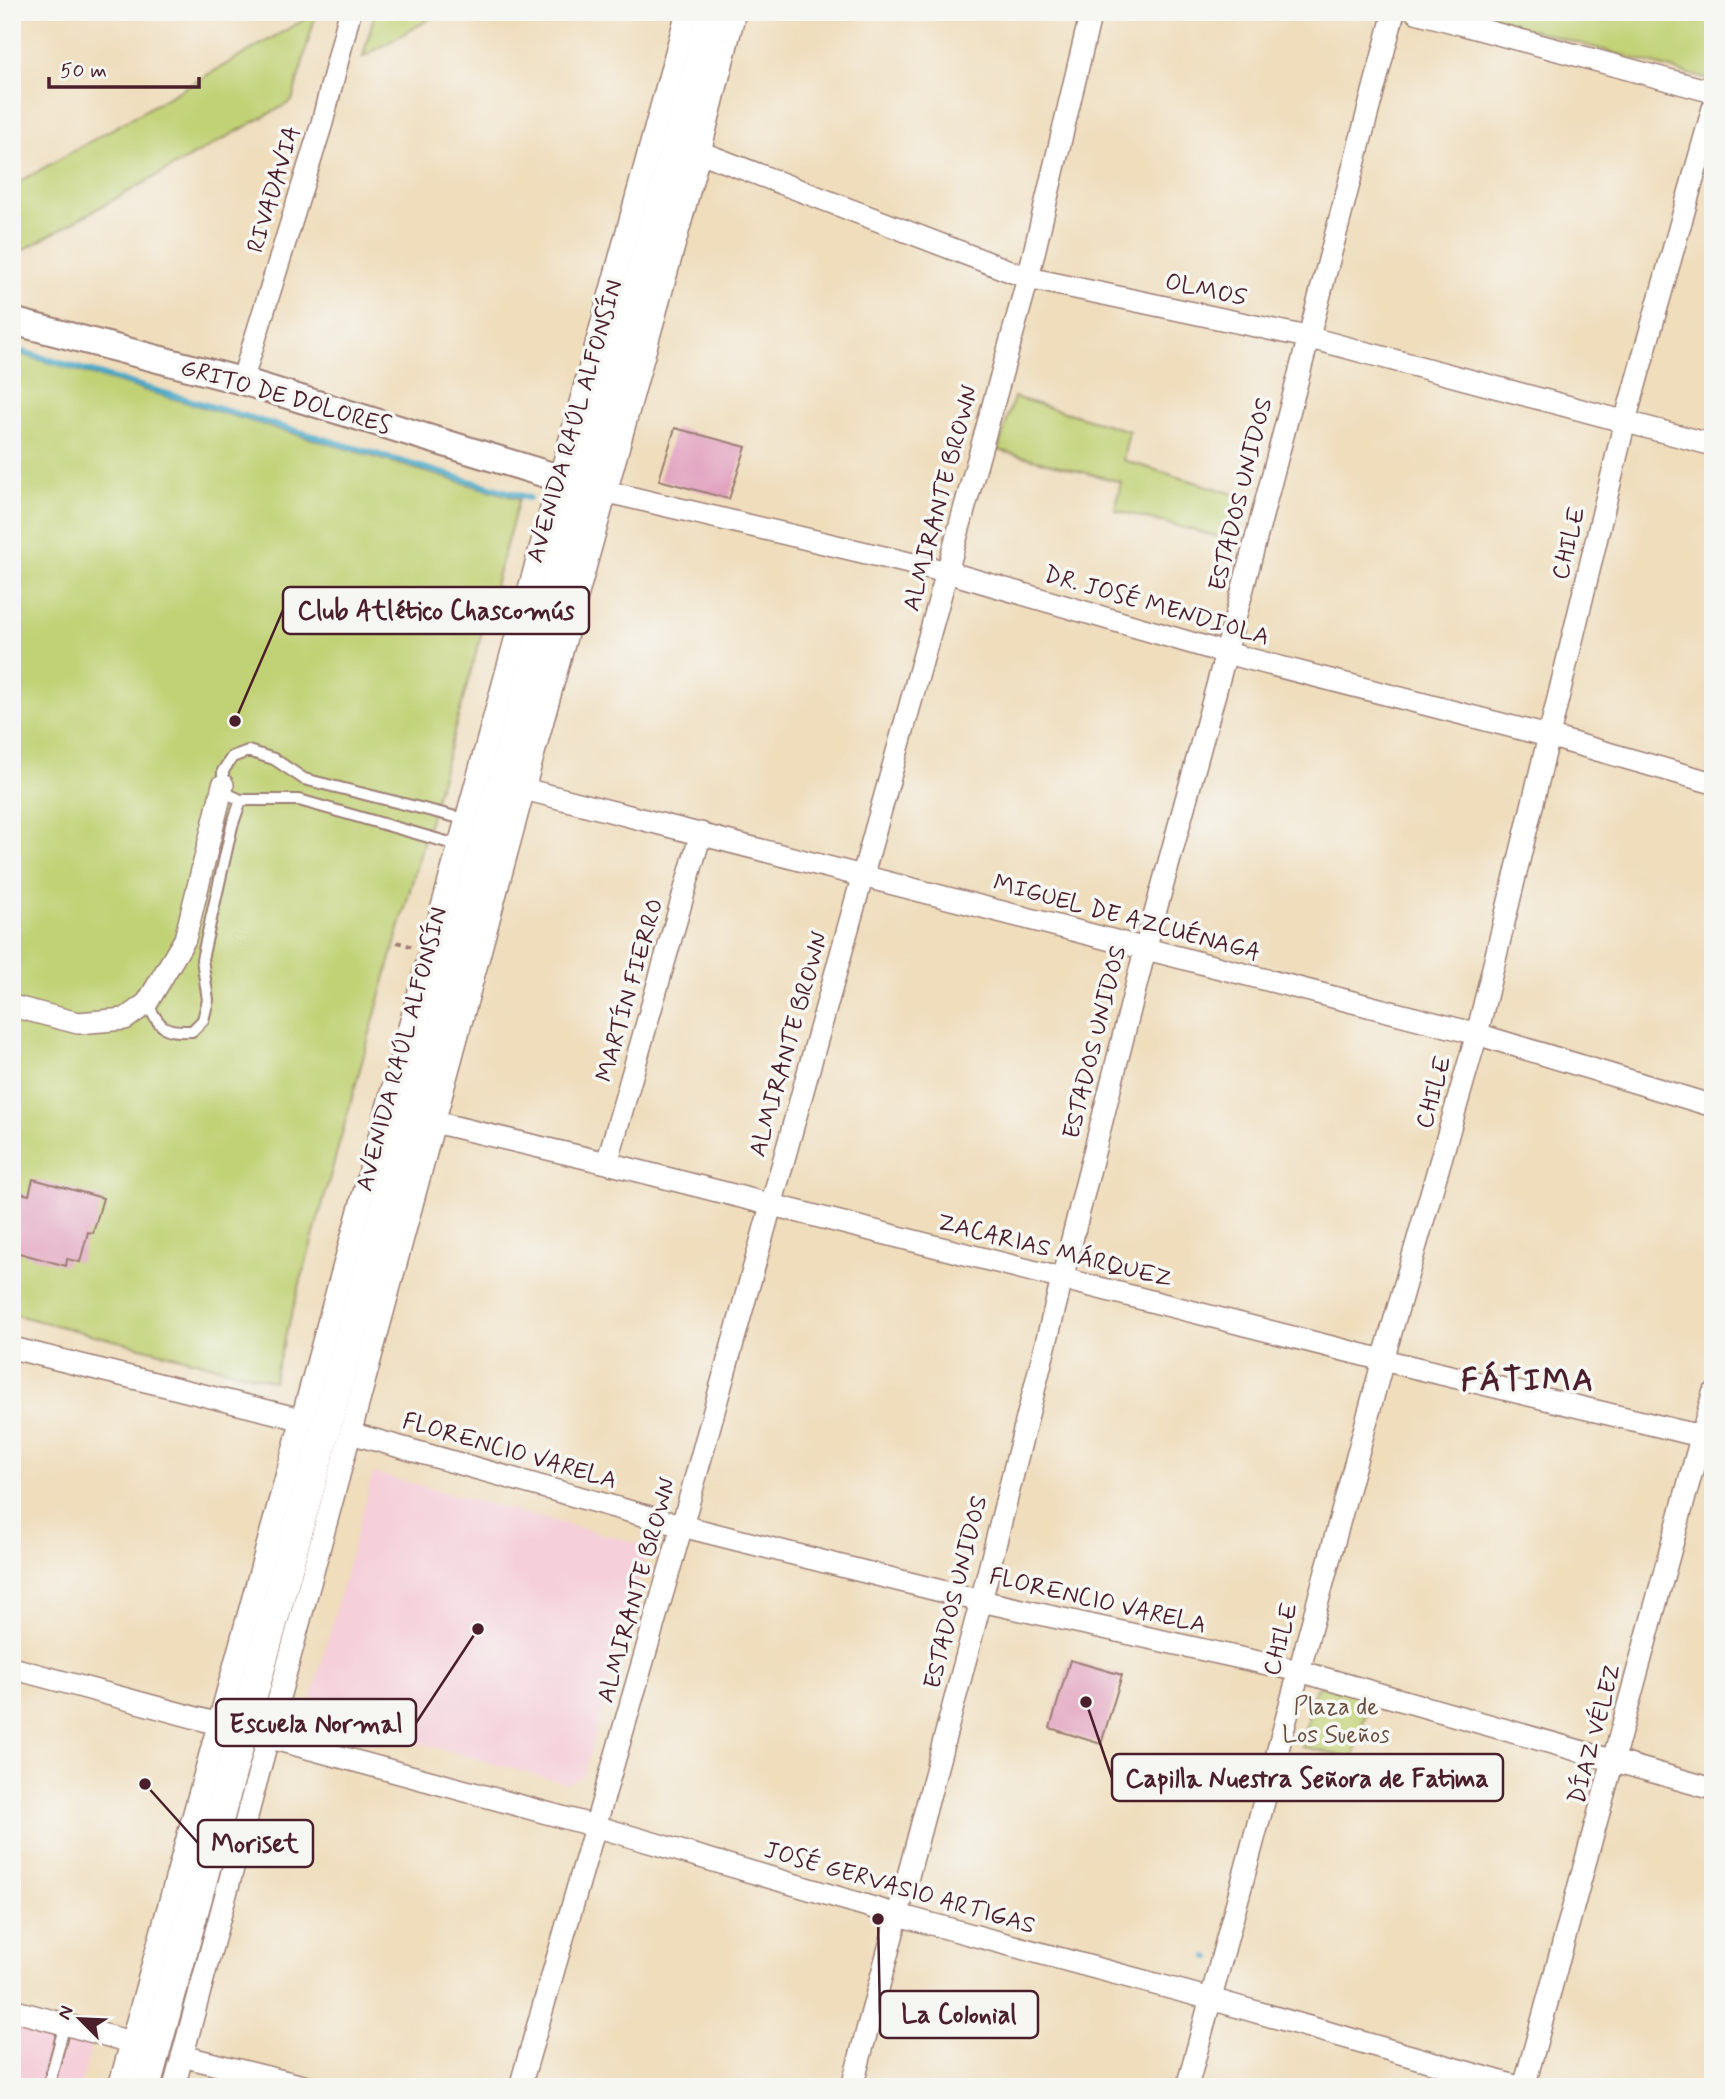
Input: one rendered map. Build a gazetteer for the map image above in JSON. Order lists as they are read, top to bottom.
{
  "streets": {
    "main road": ["AVENIDA RAÚL ALFONSÍN"],
    "street": [
      "RIVADAVIA",
      "OLMOS",
      "GRITO DE DOLORES",
      "ESTADOS UNIDOS",
      "ALMIRANTE BROWN",
      "CHILE",
      "DR. JOSÉ MENDIOLA",
      "MIGUEL DE AZCUÉNAGA",
      "MARTÍN FIERRO",
      "ZACARIAS MÁRQUEZ",
      "FLORENCIO VARELA",
      "DÍAZ VÉLEZ",
      "JOSÉ GERVASIO ARTIGAS"
    ]
  },
  "crossings": [
    ["RIVADAVIA", "GRITO DE DOLORES"],
    ["OLMOS", "AVENIDA RAÚL ALFONSÍN"],
    ["OLMOS", "ESTADOS UNIDOS"],
    ["OLMOS", "ALMIRANTE BROWN"],
    ["OLMOS", "CHILE"],
    ["GRITO DE DOLORES", "AVENIDA RAÚL ALFONSÍN"],
    ["GRITO DE DOLORES", "DR. JOSÉ MENDIOLA"],
    ["AVENIDA RAÚL ALFONSÍN", "DR. JOSÉ MENDIOLA"],
    ["AVENIDA RAÚL ALFONSÍN", "MIGUEL DE AZCUÉNAGA"],
    ["AVENIDA RAÚL ALFONSÍN", "ZACARIAS MÁRQUEZ"],
    ["AVENIDA RAÚL ALFONSÍN", "FLORENCIO VARELA"],
    ["AVENIDA RAÚL ALFONSÍN", "JOSÉ GERVASIO ARTIGAS"],
    ["ESTADOS UNIDOS", "DR. JOSÉ MENDIOLA"],
    ["ESTADOS UNIDOS", "MIGUEL DE AZCUÉNAGA"],
    ["ESTADOS UNIDOS", "ZACARIAS MÁRQUEZ"],
    ["ESTADOS UNIDOS", "FLORENCIO VARELA"],
    ["ESTADOS UNIDOS", "JOSÉ GERVASIO ARTIGAS"],
    ["ALMIRANTE BROWN", "DR. JOSÉ MENDIOLA"],
    ["ALMIRANTE BROWN", "MIGUEL DE AZCUÉNAGA"],
    ["ALMIRANTE BROWN", "ZACARIAS MÁRQUEZ"],
    ["ALMIRANTE BROWN", "FLORENCIO VARELA"],
    ["ALMIRANTE BROWN", "JOSÉ GERVASIO ARTIGAS"],
    ["CHILE", "DR. JOSÉ MENDIOLA"],
    ["CHILE", "MIGUEL DE AZCUÉNAGA"],
    ["CHILE", "ZACARIAS MÁRQUEZ"],
    ["CHILE", "FLORENCIO VARELA"],
    ["CHILE", "JOSÉ GERVASIO ARTIGAS"],
    ["MIGUEL DE AZCUÉNAGA", "MARTÍN FIERRO"],
    ["MARTÍN FIERRO", "ZACARIAS MÁRQUEZ"],
    ["ZACARIAS MÁRQUEZ", "DÍAZ VÉLEZ"],
    ["FLORENCIO VARELA", "DÍAZ VÉLEZ"]
  ],
  "districts": ["FÁTIMA"],
  "parks": ["Plaza de Los Sueños"],
  "places": [
    "Club Atlético Chascomús",
    "Escuela Normal",
    "Capilla Nuestra Señora de Fatima",
    "Moriset",
    "La Colonial"
  ],
  "scale_bar": "50 m",
  "north": "top left"
}
